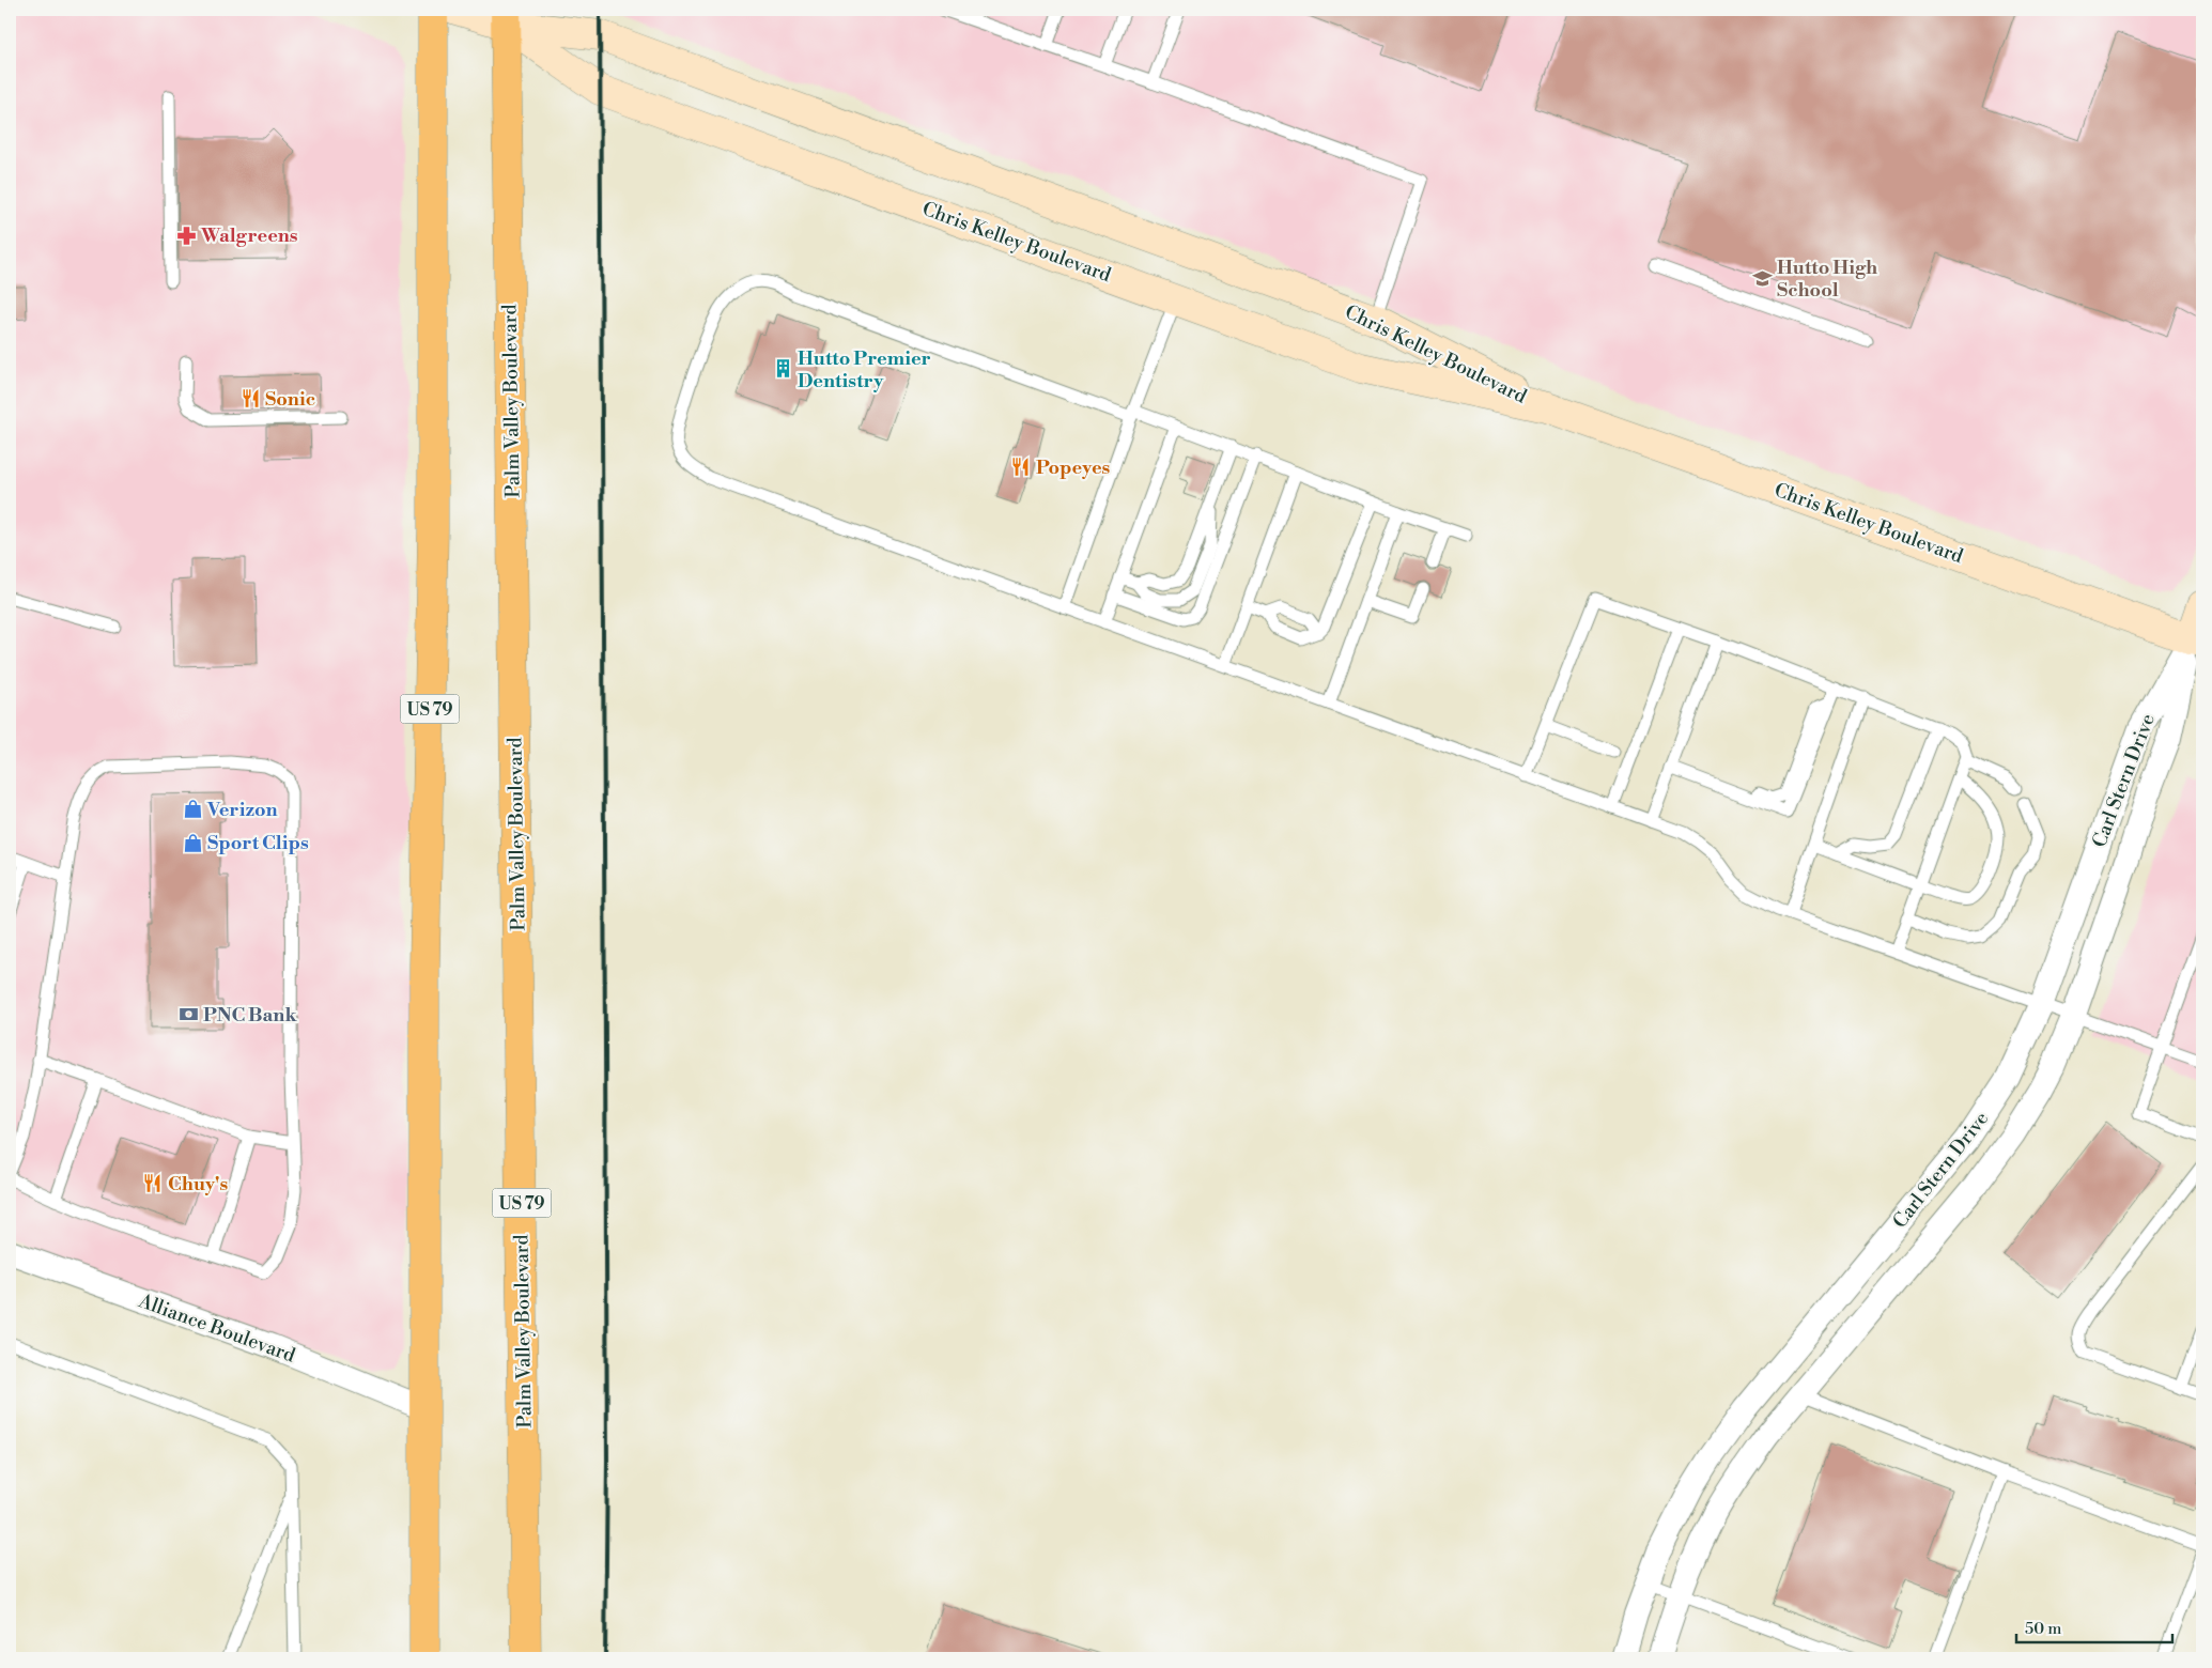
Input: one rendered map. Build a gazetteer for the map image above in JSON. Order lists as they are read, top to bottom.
{
  "streets": {
    "highway": ["Palm Valley Boulevard", "US 79"],
    "main road": ["Chris Kelley Boulevard", "Carl Stern Drive"],
    "street": ["Alliance Boulevard"]
  },
  "crossings": [
    ["Chris Kelley Boulevard", "Palm Valley Boulevard"],
    ["Chris Kelley Boulevard", "Carl Stern Drive"],
    ["US 79", "Alliance Boulevard"]
  ],
  "places": {
    "pharmacy": ["Walgreens"],
    "school or university": ["Hutto High School"],
    "building": ["Hutto Premier Dentistry"],
    "restaurant": ["Sonic", "Popeyes", "Chuy's"],
    "shop": ["Verizon", "Sport Clips"],
    "bank": ["PNC Bank"]
  },
  "scale_bar": "50 m"
}
